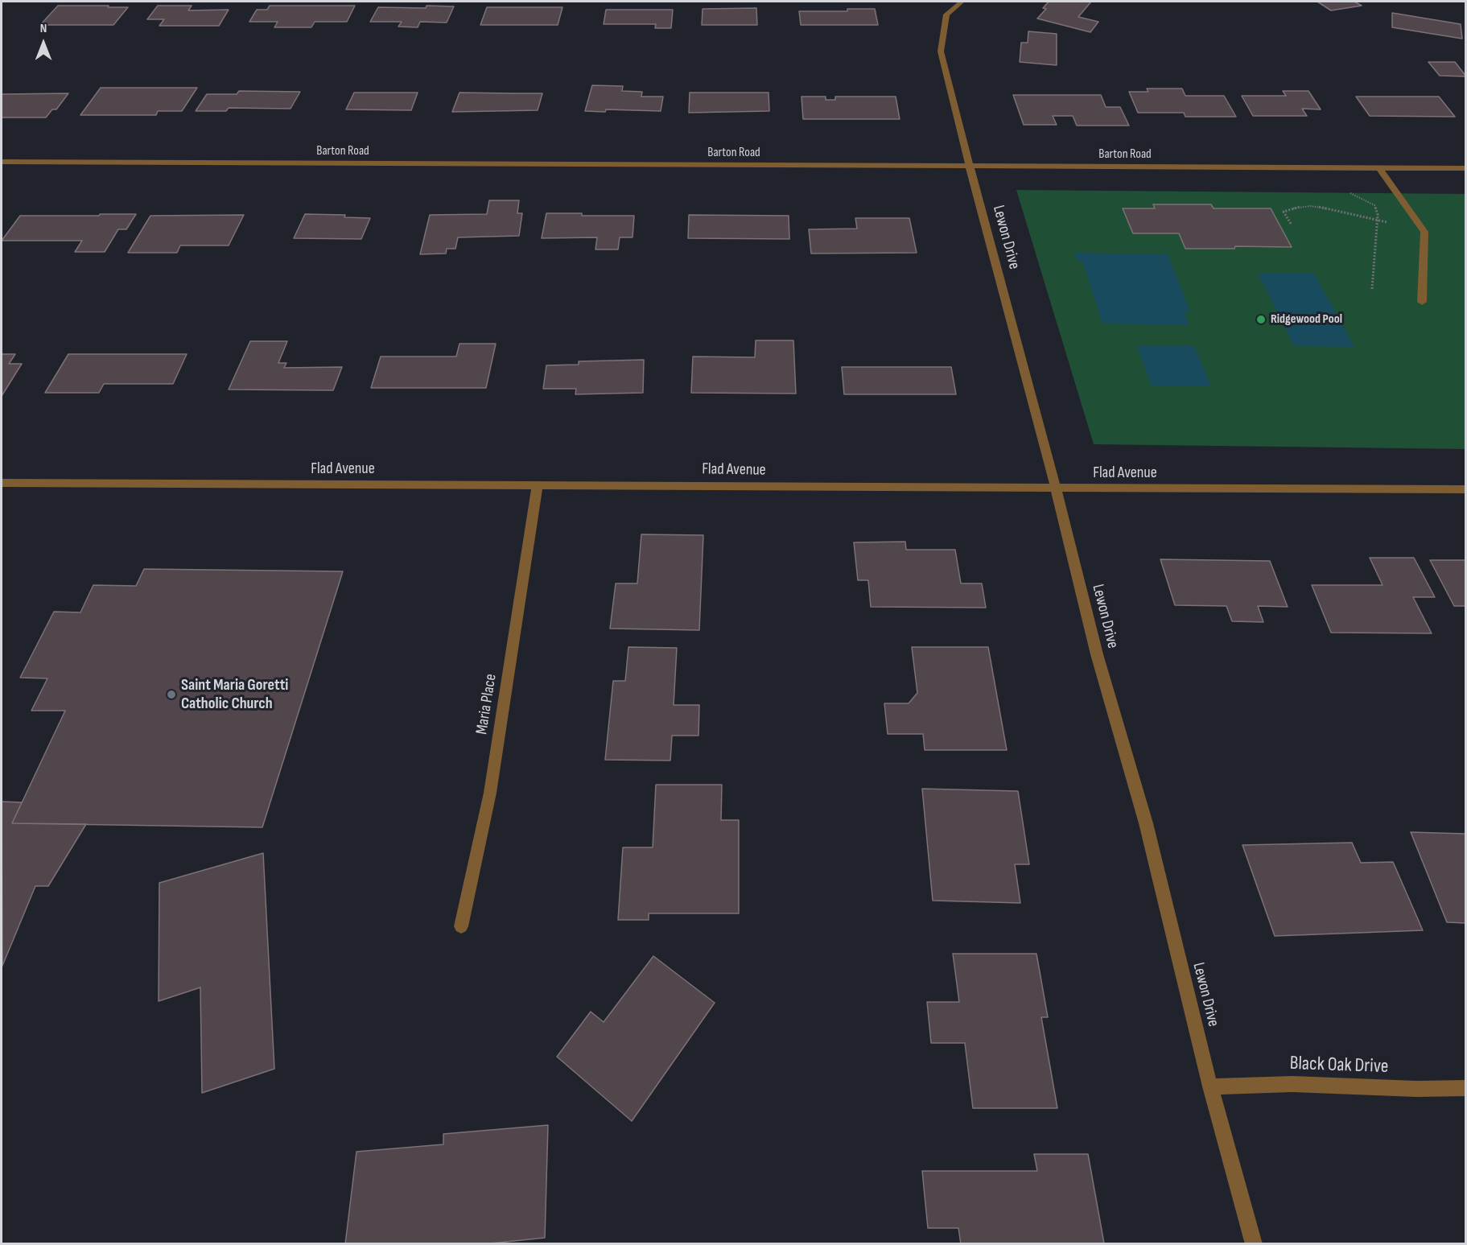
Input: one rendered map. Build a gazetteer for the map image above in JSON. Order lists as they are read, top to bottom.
{
  "streets": {
    "street": [
      "Barton Road",
      "Lewon Drive",
      "Flad Avenue",
      "Maria Place",
      "Black Oak Drive"
    ]
  },
  "crossings": [
    ["Barton Road", "Lewon Drive"],
    ["Lewon Drive", "Flad Avenue"],
    ["Lewon Drive", "Black Oak Drive"],
    ["Flad Avenue", "Maria Place"]
  ],
  "places": ["Ridgewood Pool", "Saint Maria Goretti Catholic Church"],
  "north": "top"
}
